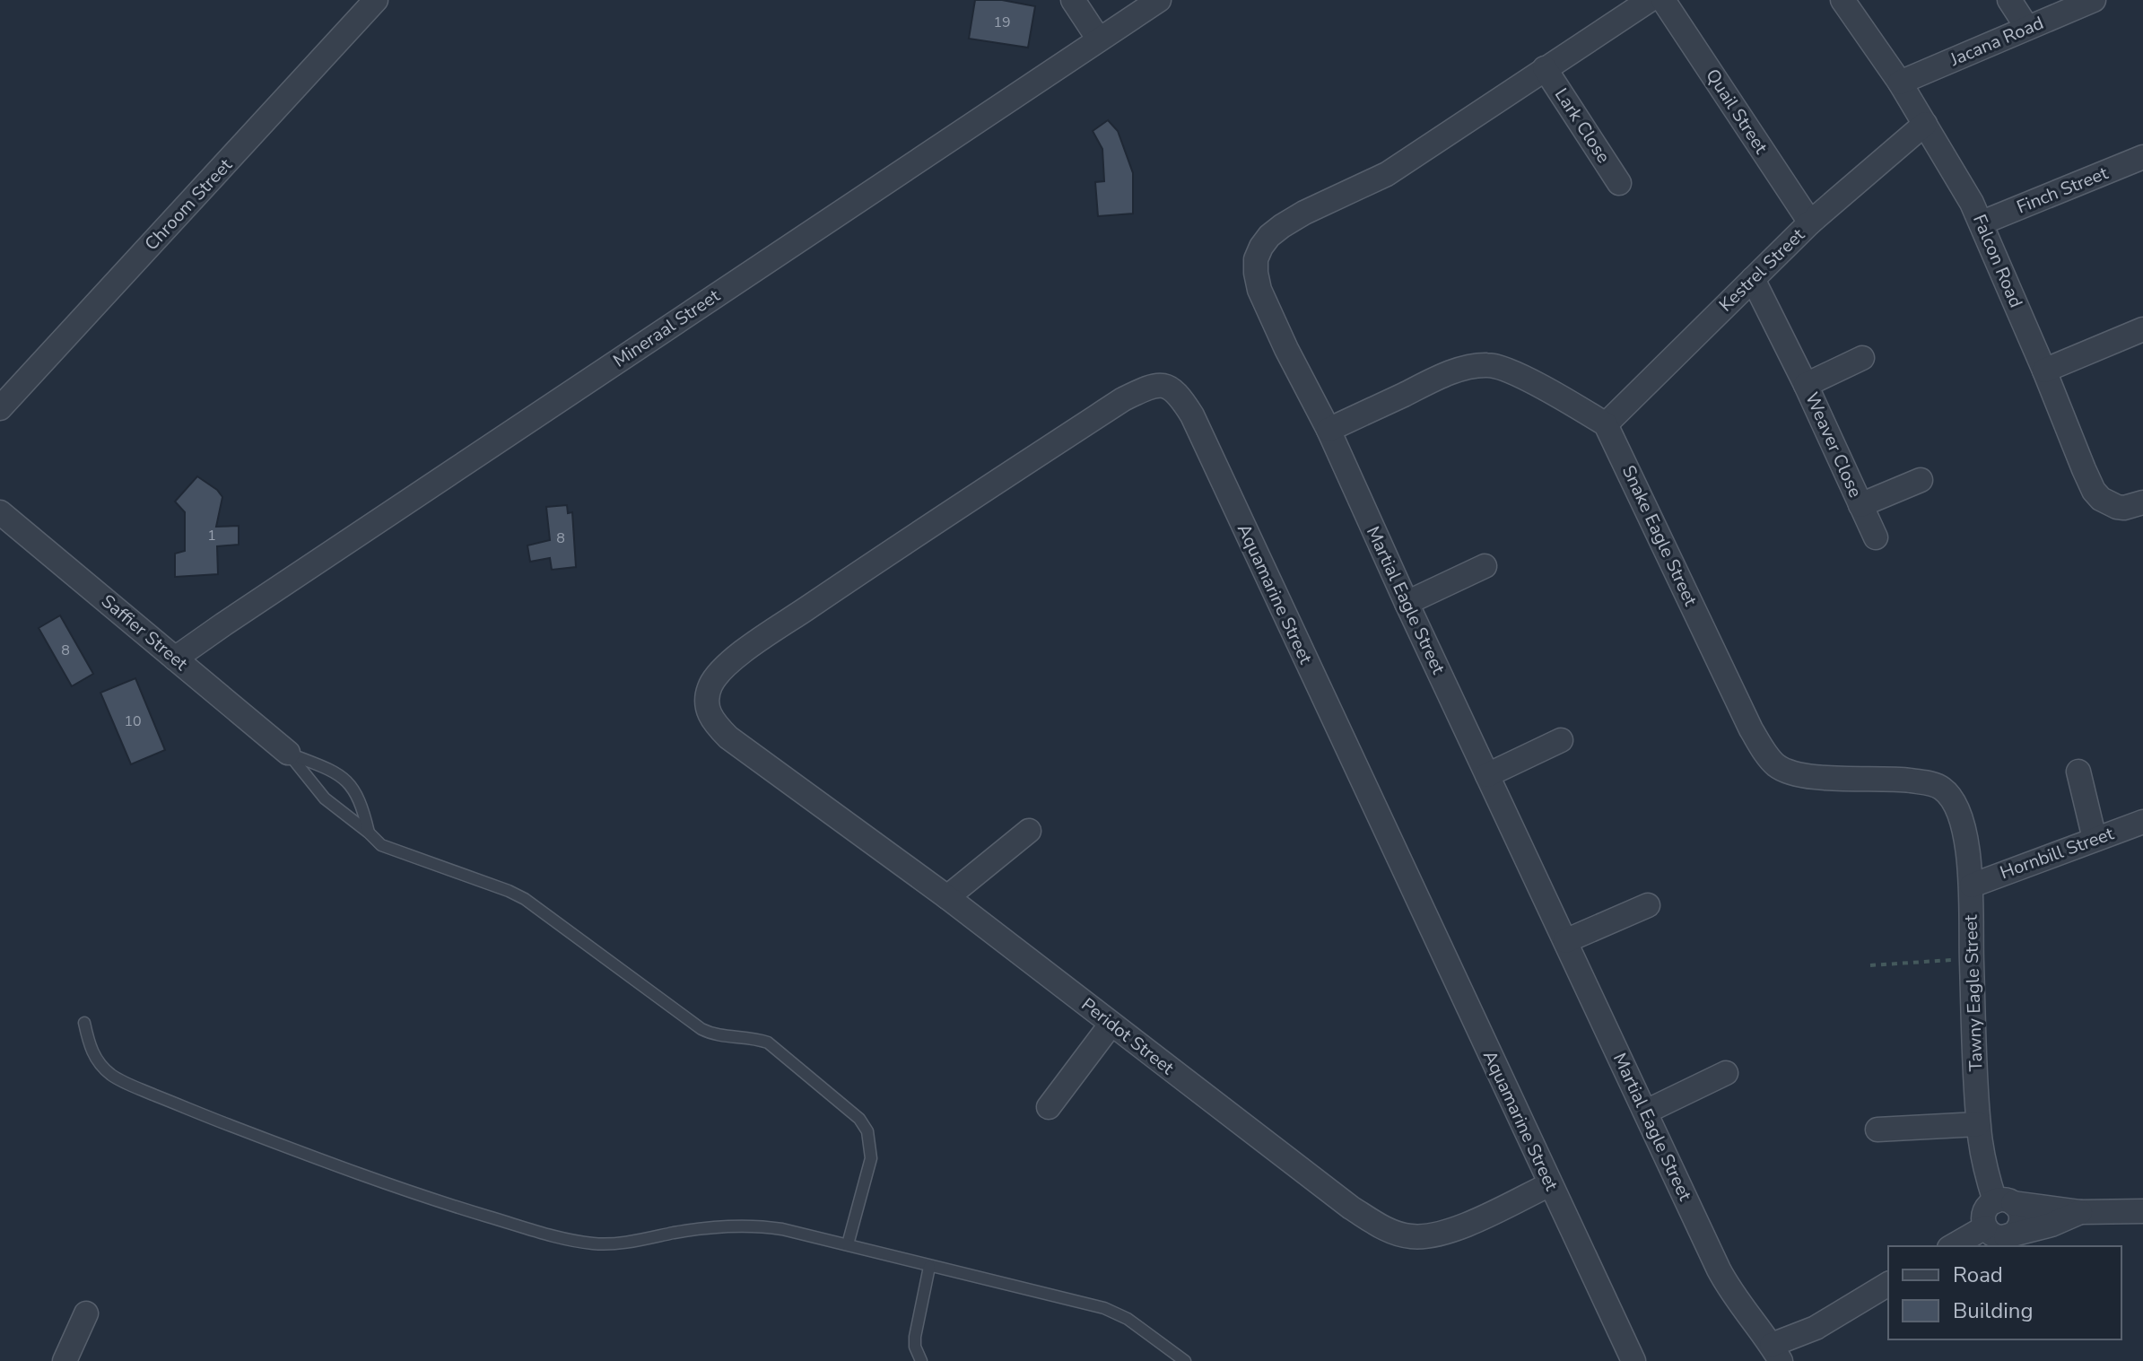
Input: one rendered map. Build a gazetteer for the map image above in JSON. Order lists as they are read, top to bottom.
{
  "streets": {
    "street": [
      "Jacana Road",
      "Quail Street",
      "Lark Close",
      "Finch Street",
      "Chroom Street",
      "Falcon Road",
      "Kestrel Street",
      "Mineraal Street",
      "Weaver Close",
      "Snake Eagle Street",
      "Aquamarine Street",
      "Martial Eagle Street",
      "Saffier Street",
      "Hornbill Street",
      "Tawny Eagle Street",
      "Peridot Street"
    ]
  },
  "crossings": [
    ["Jacana Road", "Falcon Road"],
    ["Quail Street", "Kestrel Street"],
    ["Lark Close", "Martial Eagle Street"],
    ["Finch Street", "Falcon Road"],
    ["Falcon Road", "Kestrel Street"],
    ["Kestrel Street", "Weaver Close"],
    ["Kestrel Street", "Snake Eagle Street"],
    ["Mineraal Street", "Saffier Street"],
    ["Snake Eagle Street", "Tawny Eagle Street"],
    ["Aquamarine Street", "Peridot Street"],
    ["Hornbill Street", "Tawny Eagle Street"]
  ],
  "house_numbers": [
    "19",
    "1",
    "8",
    "8",
    "10"
  ],
  "legend": ["Road", "Building"]
}
